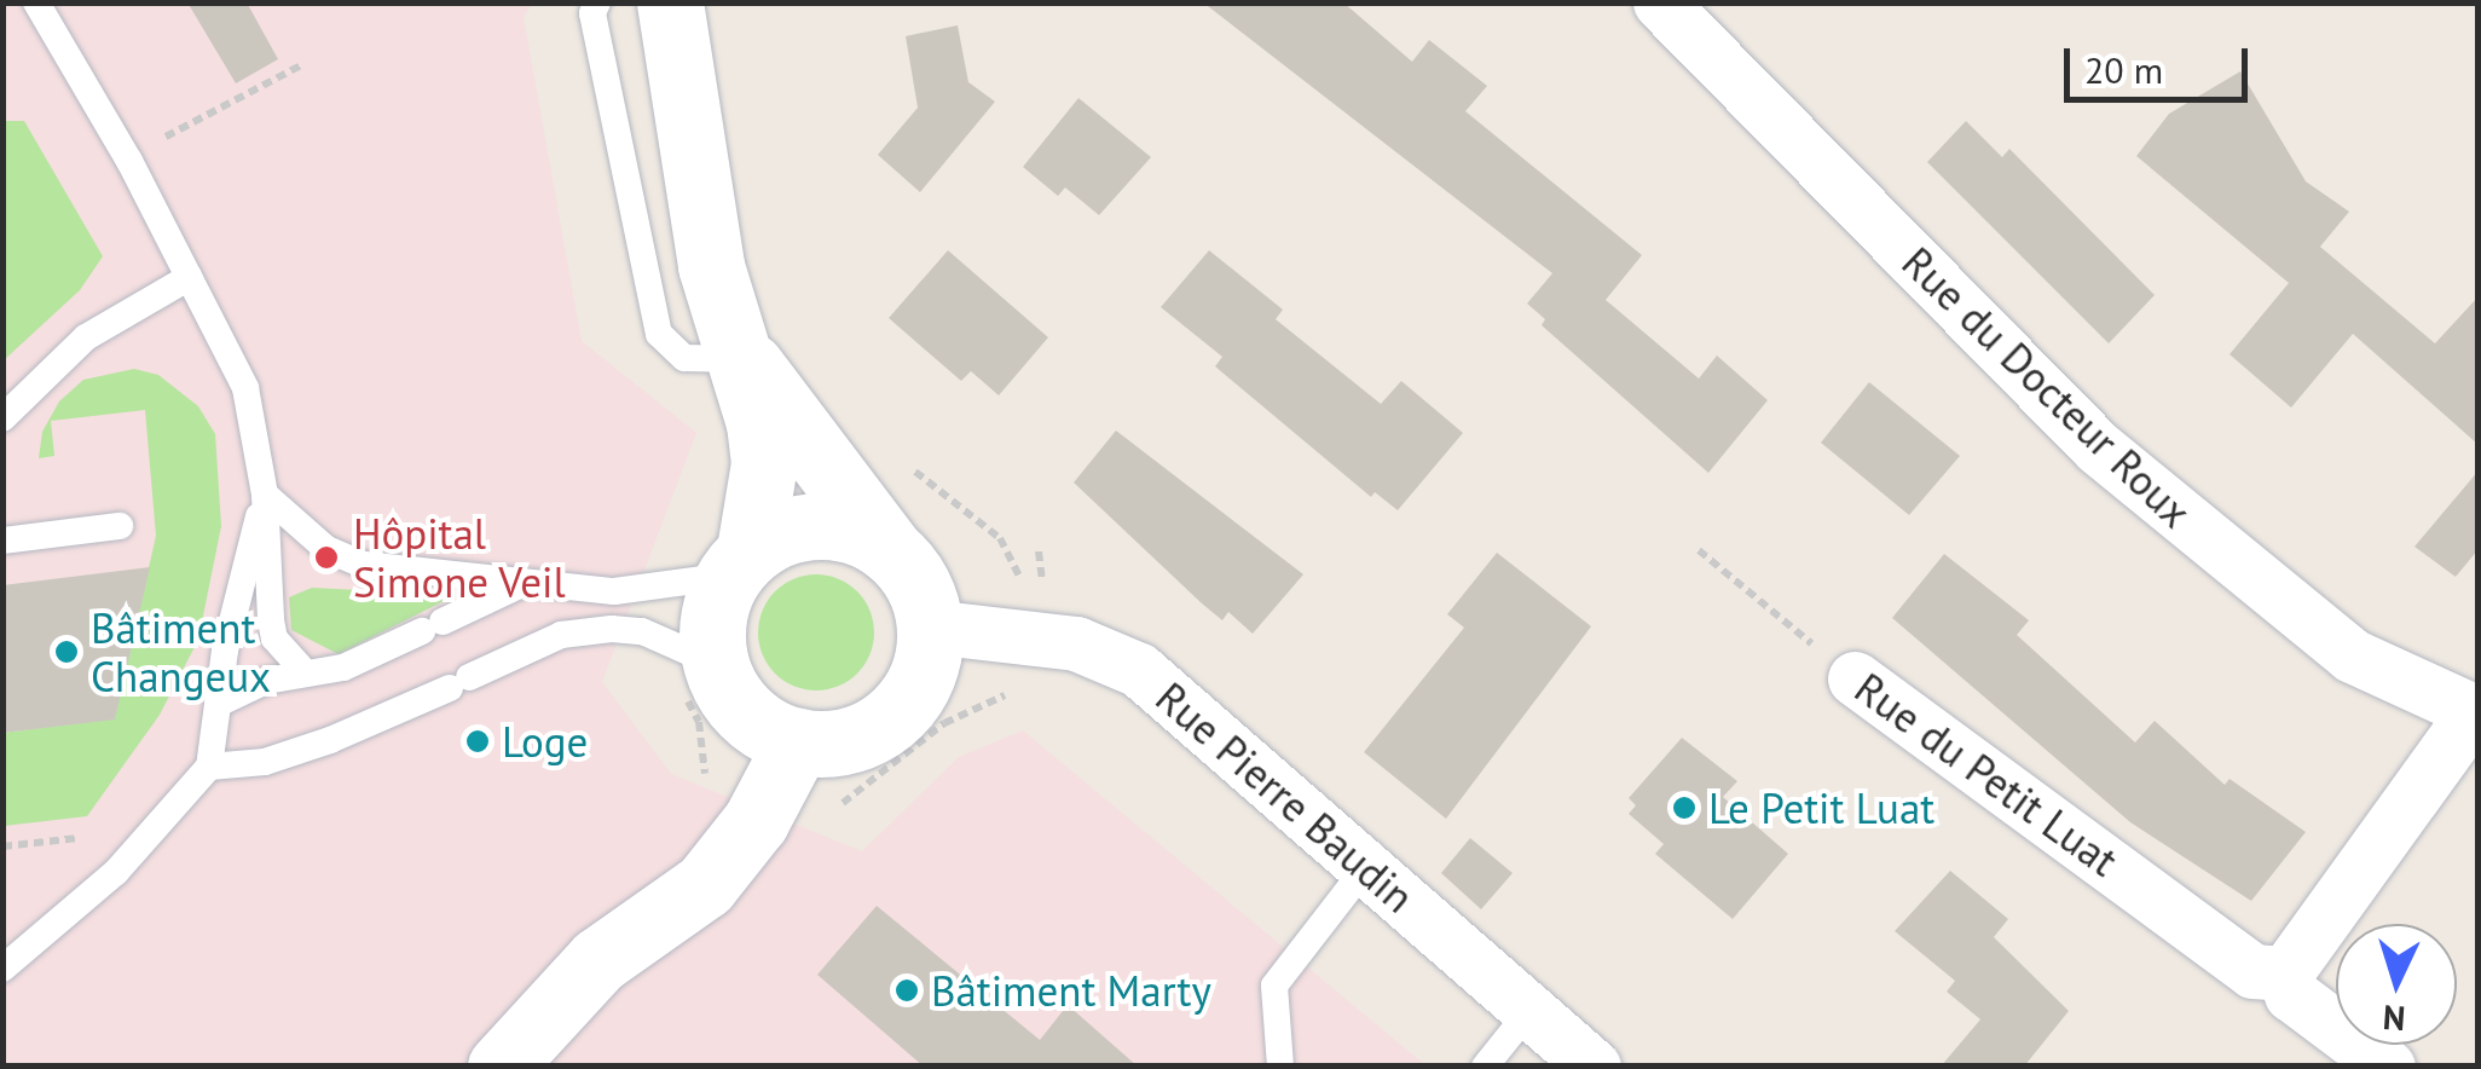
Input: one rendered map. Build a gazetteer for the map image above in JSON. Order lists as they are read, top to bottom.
{
  "streets": {
    "street": ["Rue du Docteur Roux", "Rue du Petit Luat", "Rue Pierre Baudin"]
  },
  "places": [
    "Hôpital Simone Veil",
    "Bâtiment Changeux",
    "Loge",
    "Le Petit Luat",
    "Bâtiment Marty"
  ],
  "scale_bar": "20 m",
  "north": "bottom"
}
